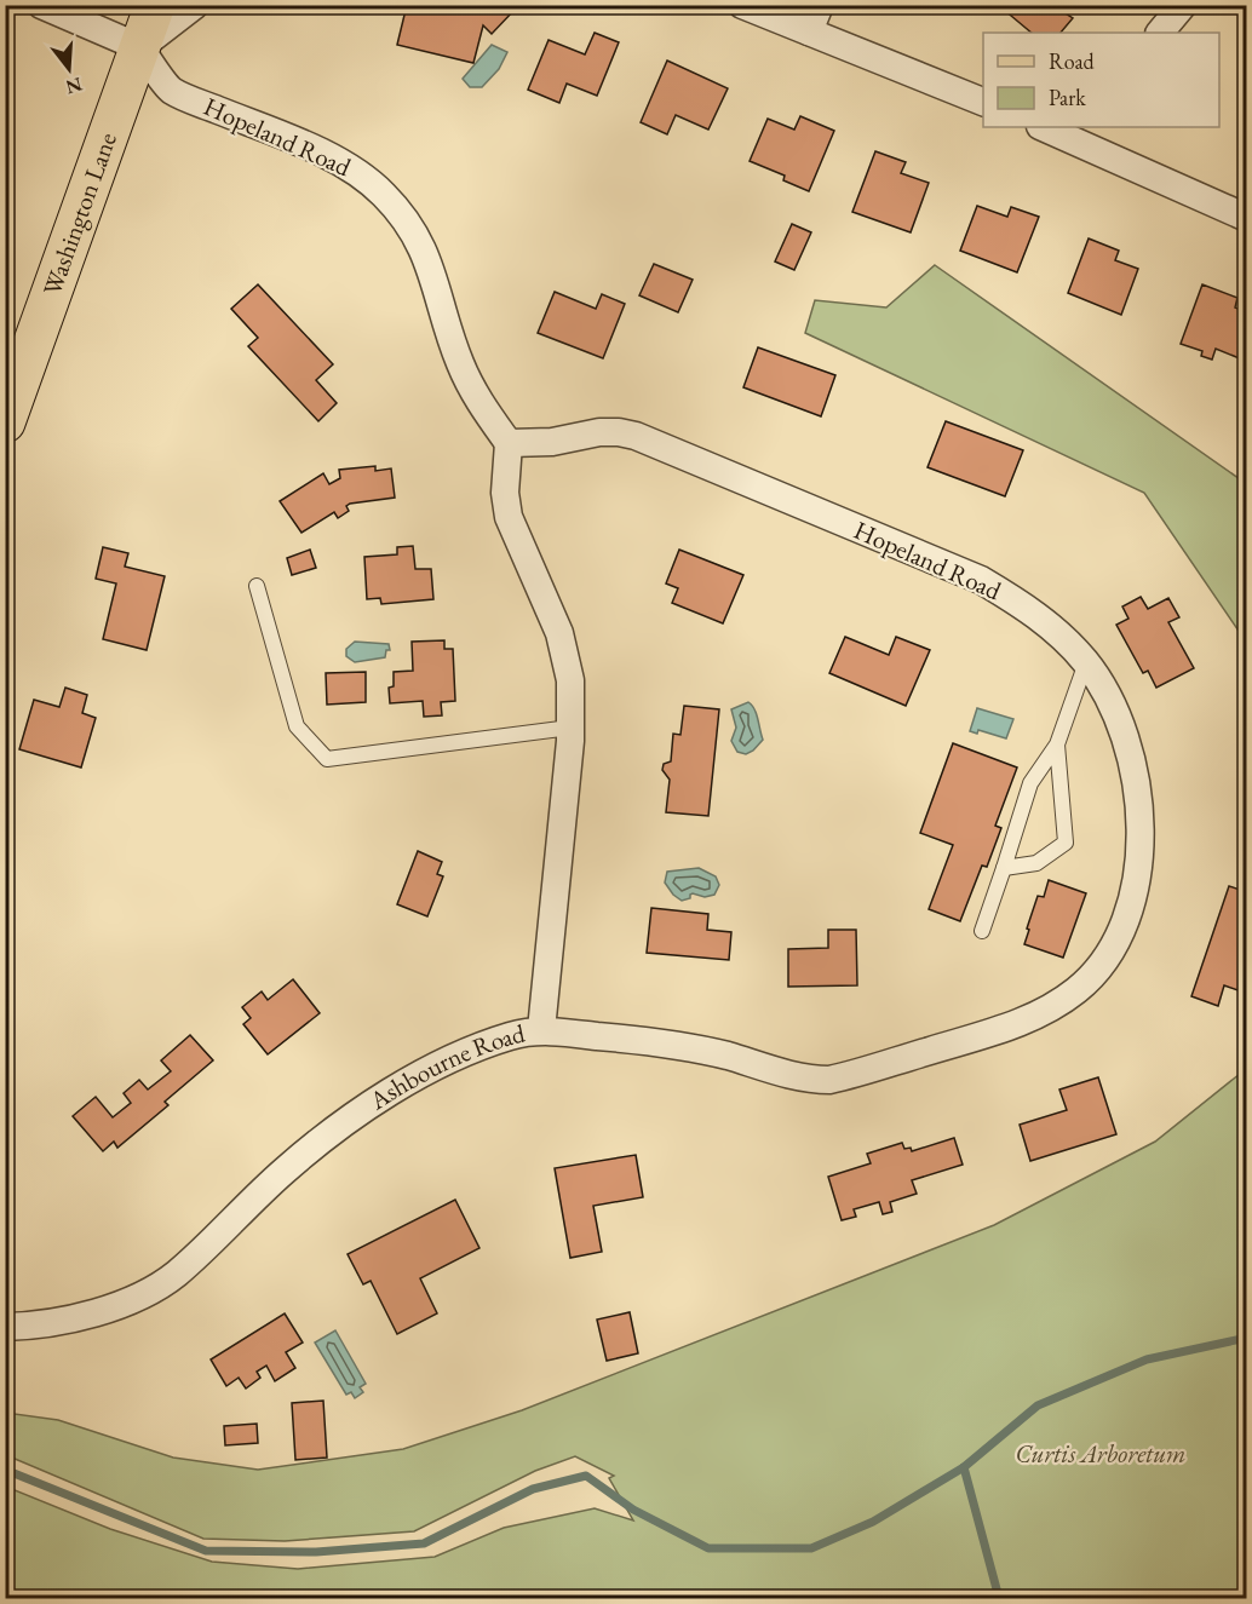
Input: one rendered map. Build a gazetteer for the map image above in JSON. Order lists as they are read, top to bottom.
{
  "streets": {
    "main road": ["Washington Lane"],
    "street": ["Hopeland Road", "Ashbourne Road"]
  },
  "crossings": [
    ["Hopeland Road", "Washington Lane"],
    ["Hopeland Road", "Ashbourne Road"]
  ],
  "parks": ["Curtis Arboretum"],
  "legend": ["Road", "Park"],
  "north": "bottom"
}
